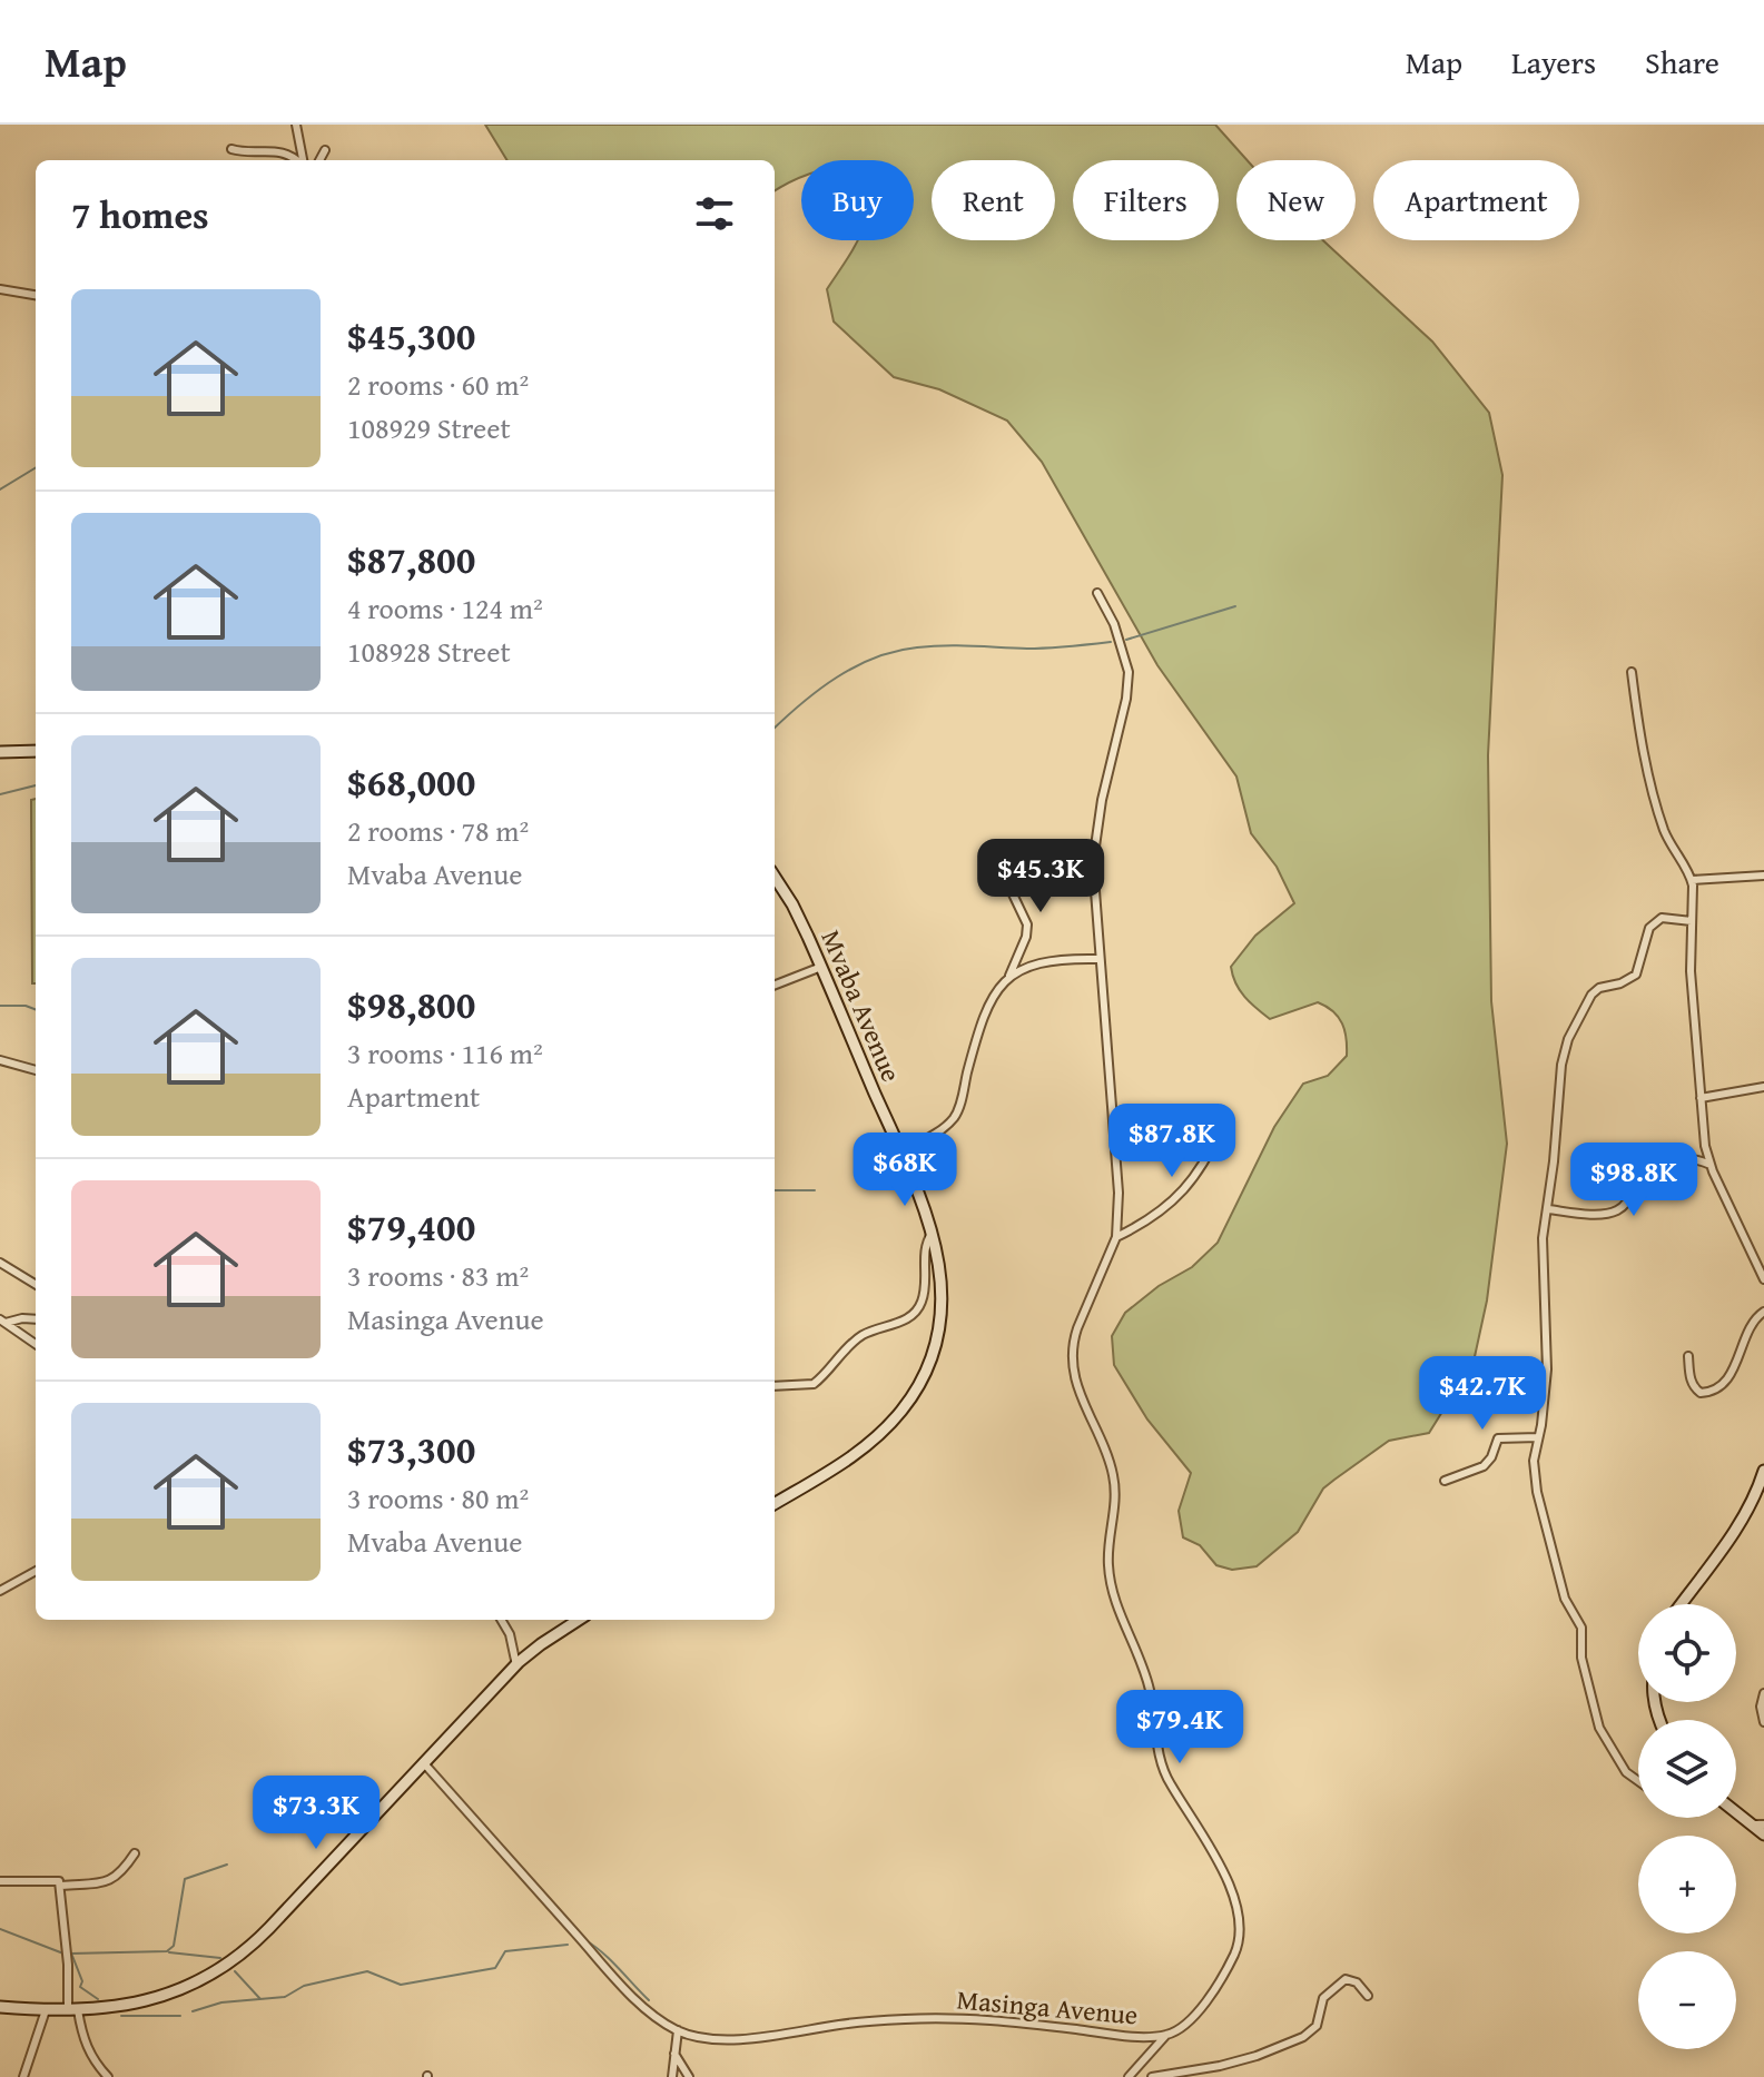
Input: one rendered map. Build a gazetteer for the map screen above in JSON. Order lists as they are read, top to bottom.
{
  "streets": {
    "street": ["Mvaba Avenue", "Masinga Avenue"]
  },
  "page": {
    "header": "Map",
    "nav": ["Map", "Layers", "Share"],
    "chip": [
      "Buy",
      "Rent",
      "Filters",
      "New",
      "Apartment"
    ],
    "heading": "7 homes",
    "list": [
      {
        "name": "$45,300",
        "note": "2 rooms · 60 m² · 108929 Street"
      },
      {
        "name": "$87,800",
        "note": "4 rooms · 124 m² · 108928 Street"
      },
      {
        "name": "$68,000",
        "note": "2 rooms · 78 m² · Mvaba Avenue"
      },
      {
        "name": "$98,800",
        "note": "3 rooms · 116 m² · Apartment"
      },
      {
        "name": "$79,400",
        "note": "3 rooms · 83 m² · Masinga Avenue"
      },
      {
        "name": "$73,300",
        "note": "3 rooms · 80 m² · Mvaba Avenue"
      }
    ],
    "price": [
      "$45.3K",
      "$87.8K",
      "$68K",
      "$98.8K",
      "$42.7K",
      "$79.4K",
      "$73.3K"
    ],
    "map_buttons": ["+", "−"]
  }
}
